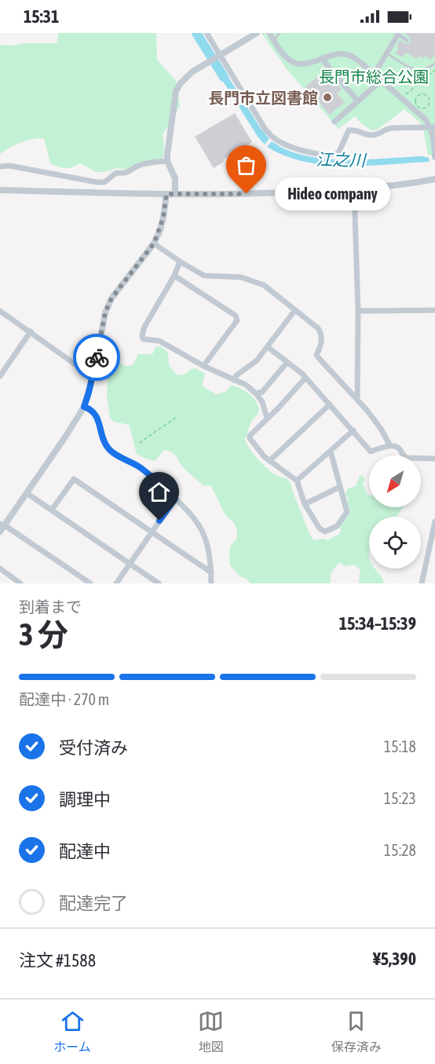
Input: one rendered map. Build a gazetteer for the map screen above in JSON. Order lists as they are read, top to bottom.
{
  "water": ["江之川"],
  "parks": ["長門市総合公園"],
  "places": ["長門市立図書館", "Hideo company"],
  "north": "bottom left",
  "page": {
    "status": "15:31",
    "bubble": "Hideo company",
    "heading": ["3 分", "到着まで", "15:34–15:39"],
    "panel": ["注文 #1588", "¥5,390"],
    "bar": "配達中 · 270 m",
    "list": [
      ["受付済み", "15:18"],
      ["調理中", "15:23"],
      ["配達中", "15:28"],
      "配達完了"
    ],
    "tabs": ["ホーム", "地図", "保存済み"]
  }
}
